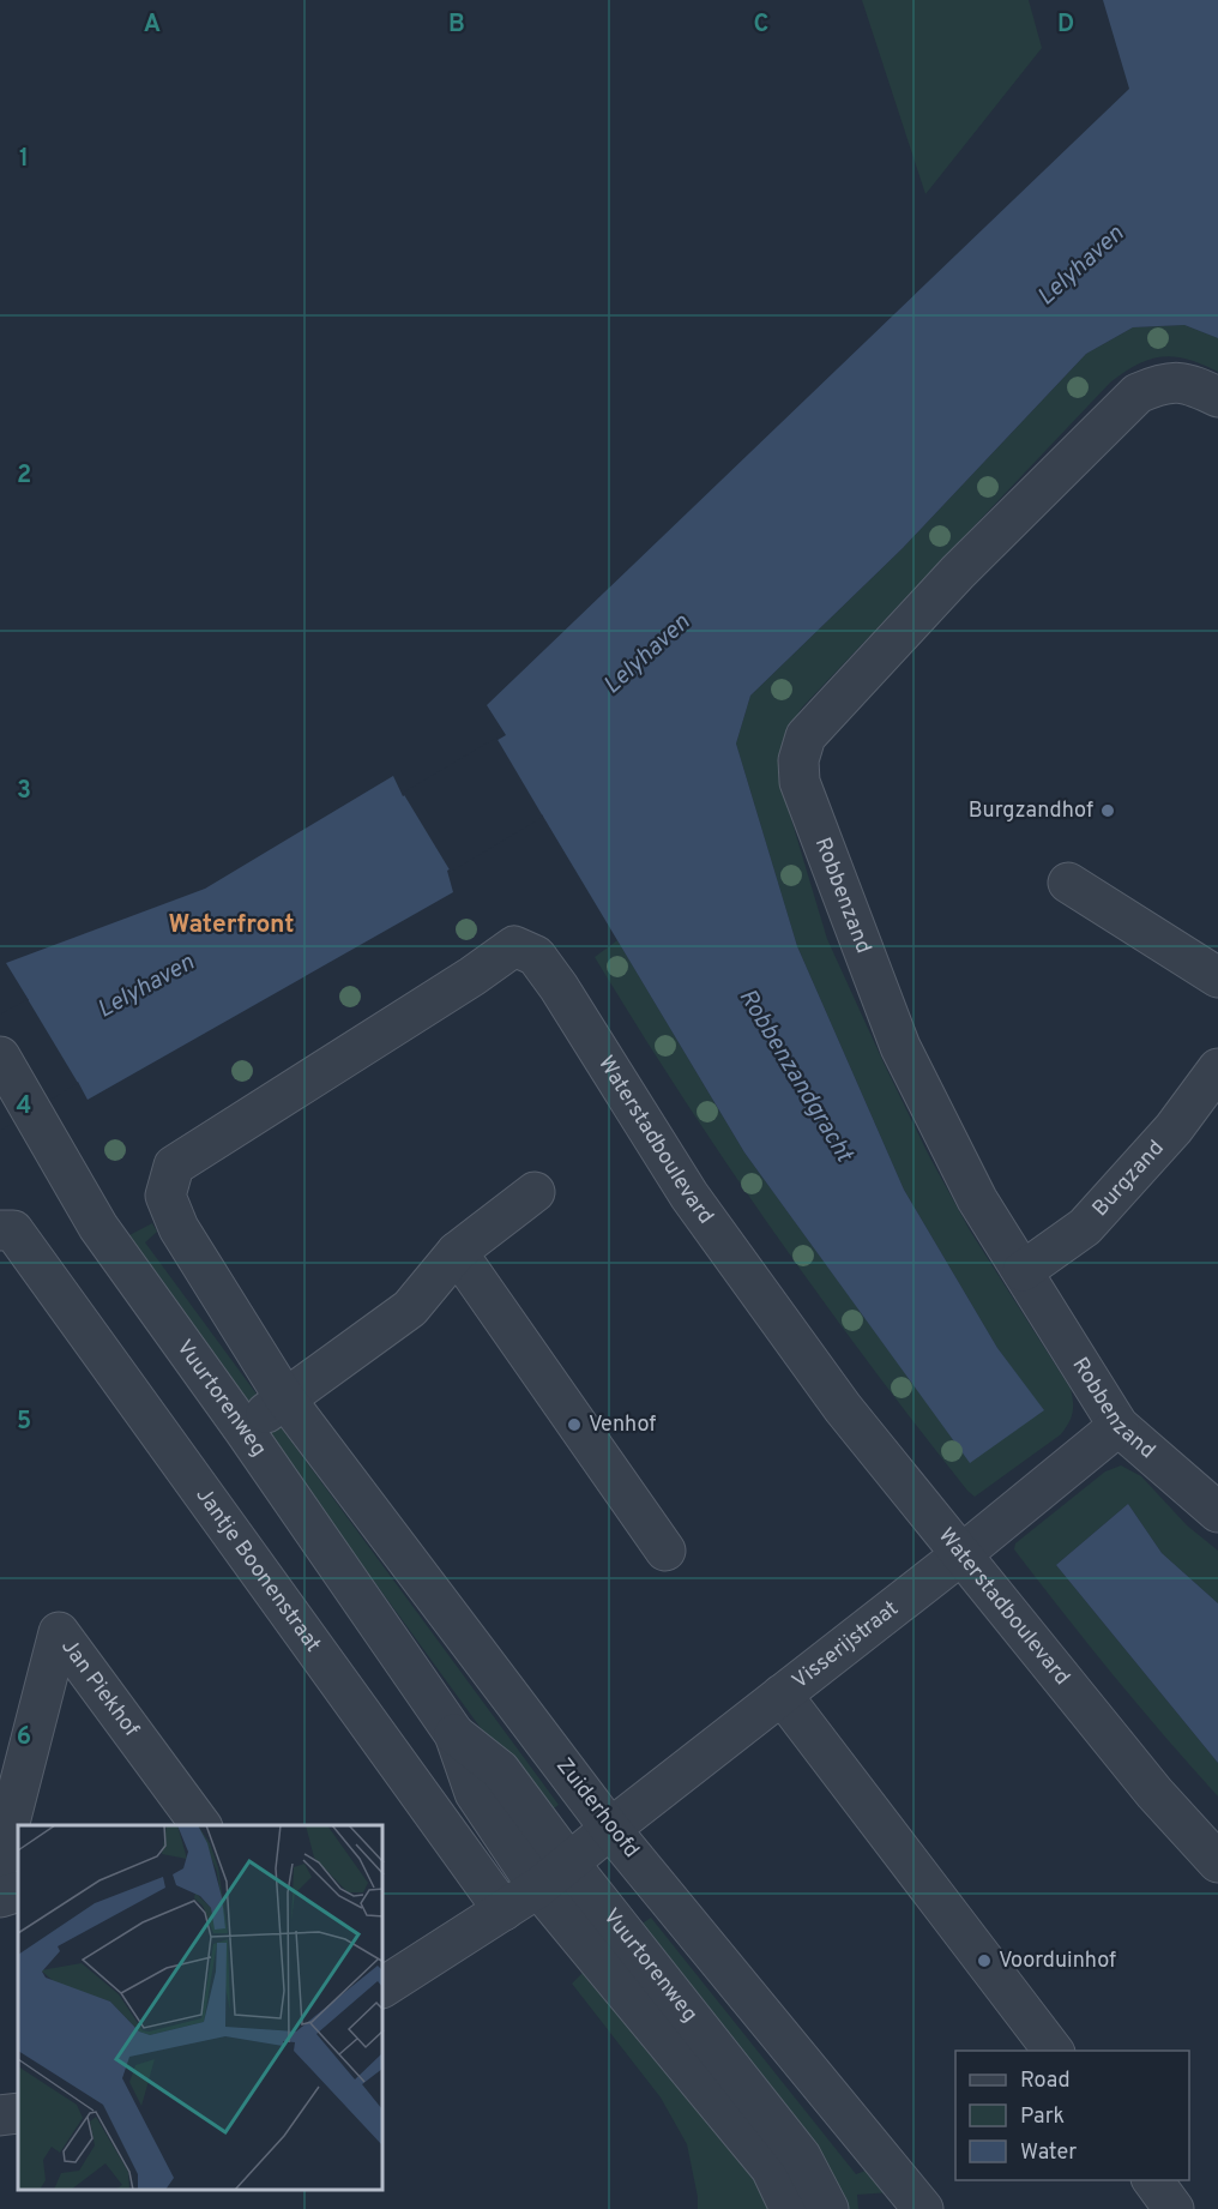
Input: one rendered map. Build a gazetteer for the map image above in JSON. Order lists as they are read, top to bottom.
{
  "streets": {
    "street": [
      "Robbenzand",
      "Waterstadboulevard",
      "Burgzand",
      "Vuurtorenweg",
      "Jantje Boonenstraat",
      "Visserijstraat",
      "Jan Piekhof",
      "Zuiderhoofd"
    ]
  },
  "crossings": [
    ["Robbenzand", "Burgzand"],
    ["Robbenzand", "Visserijstraat"],
    ["Waterstadboulevard", "Visserijstraat"],
    ["Waterstadboulevard", "Zuiderhoofd"],
    ["Vuurtorenweg", "Visserijstraat"],
    ["Jantje Boonenstraat", "Visserijstraat"],
    ["Visserijstraat", "Zuiderhoofd"]
  ],
  "districts": ["Waterfront"],
  "water": ["Lelyhaven", "Robbenzandgracht"],
  "places": ["Burgzandhof", "Venhof", "Voorduinhof"],
  "legend": ["Road", "Park", "Water"],
  "grid": {
    "columns": [
      "A",
      "B",
      "C",
      "D"
    ],
    "rows": [
      "1",
      "2",
      "3",
      "4",
      "5",
      "6"
    ]
  }
}
